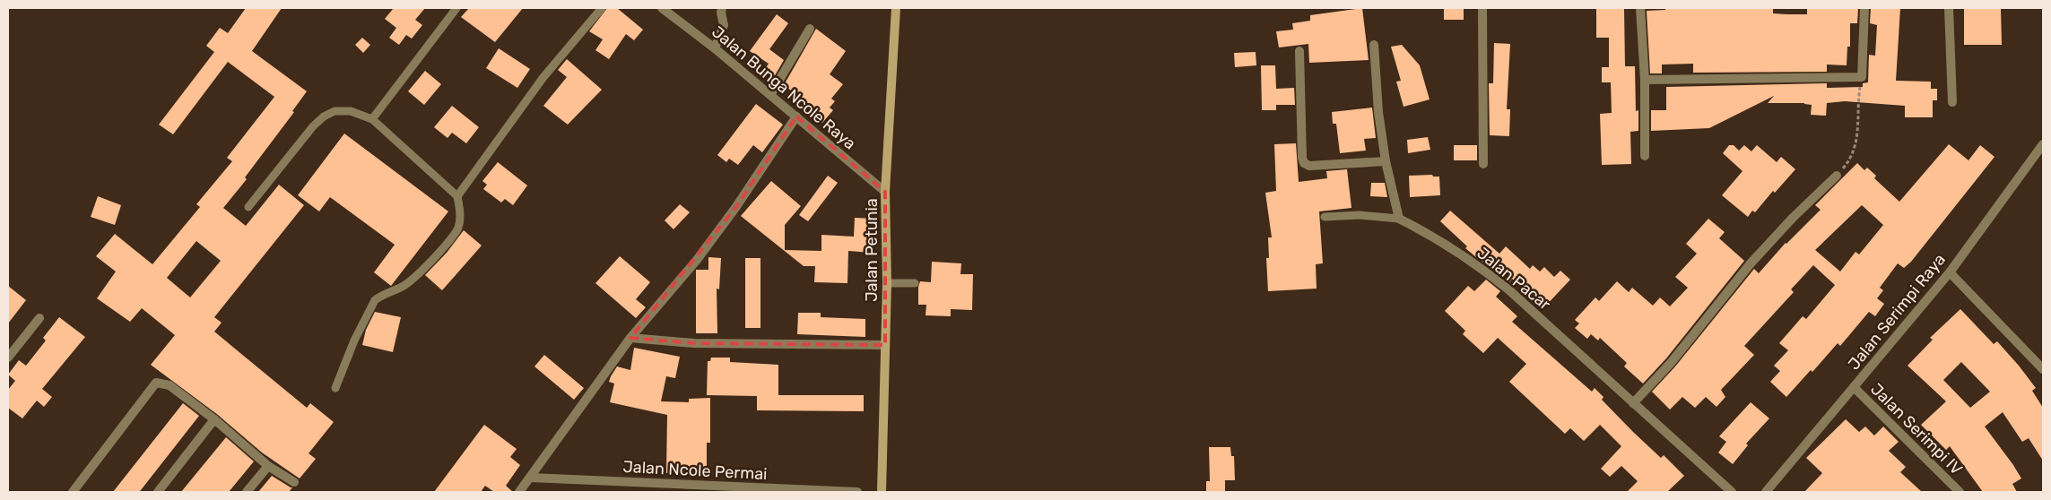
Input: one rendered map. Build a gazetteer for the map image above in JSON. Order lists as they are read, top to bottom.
{
  "streets": {
    "street": [
      "Jalan Bunga Ncole Raya",
      "Jalan Petunia",
      "Jalan Pacar",
      "Jalan Serimpi Raya",
      "Jalan Serimpi IV",
      "Jalan Ncole Permai"
    ]
  },
  "crossings": [
    ["Jalan Bunga Ncole Raya", "Jalan Petunia"],
    ["Jalan Serimpi Raya", "Jalan Serimpi IV"]
  ]
}
